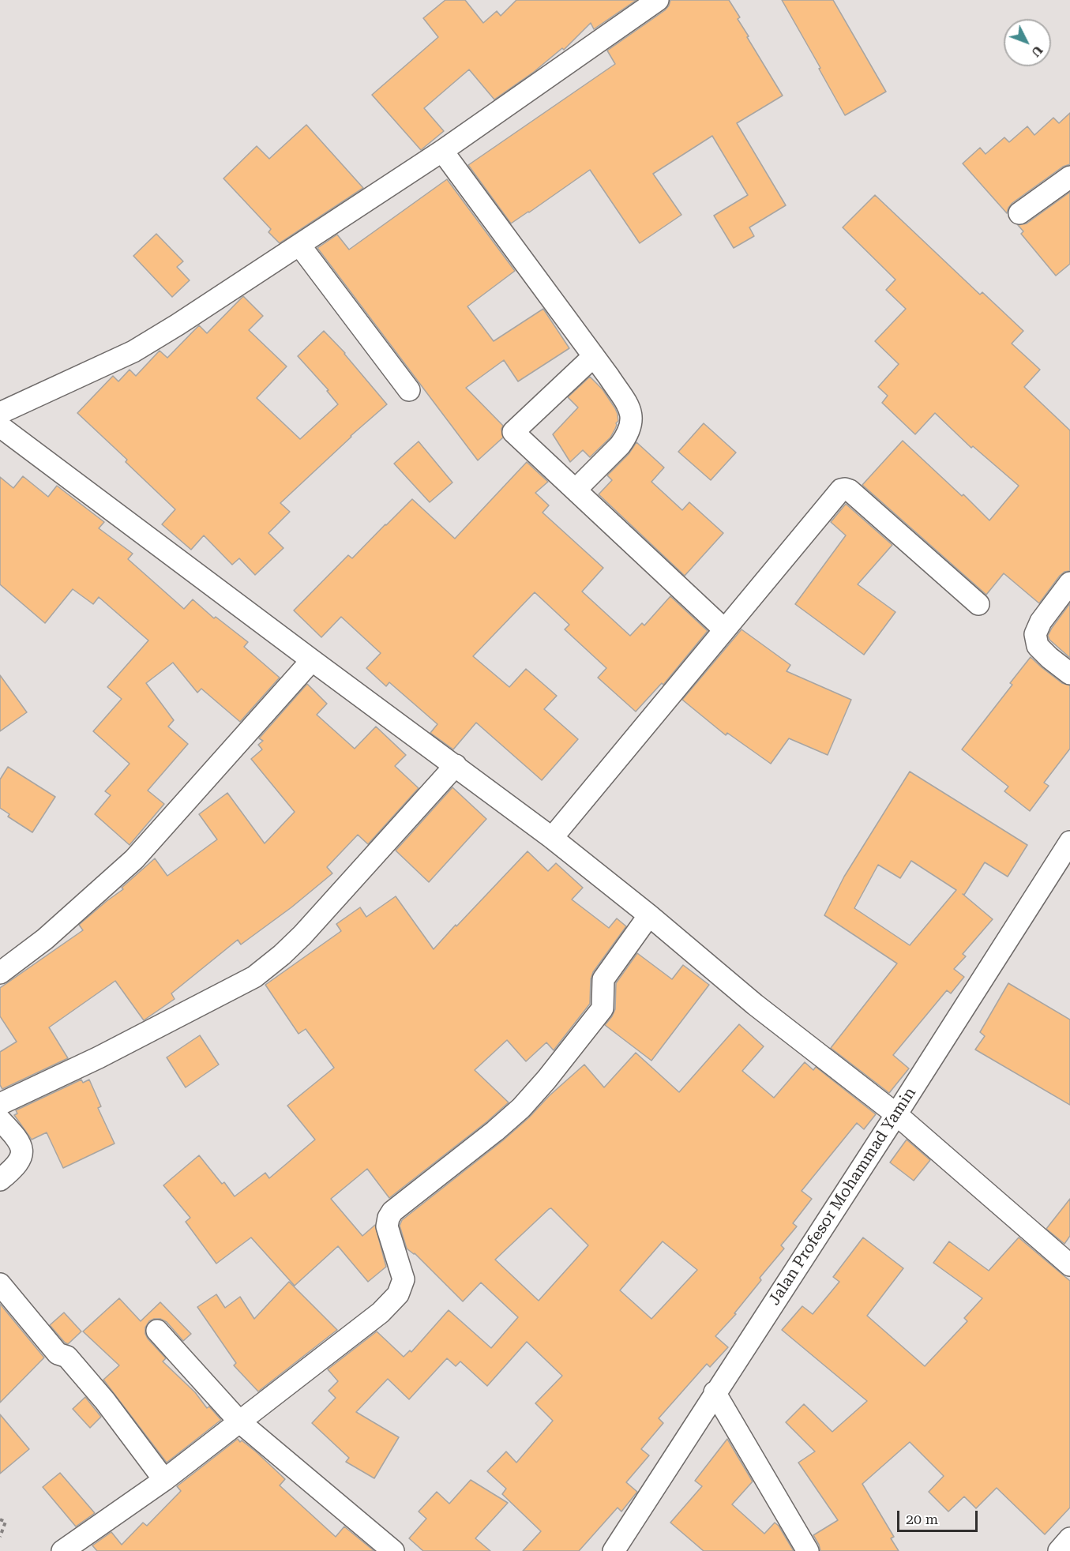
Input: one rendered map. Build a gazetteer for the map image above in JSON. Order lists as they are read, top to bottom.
{
  "streets": {
    "street": ["Jalan Profesor Mohammad Yamin"]
  },
  "scale_bar": "20 m",
  "north": "bottom right"
}
